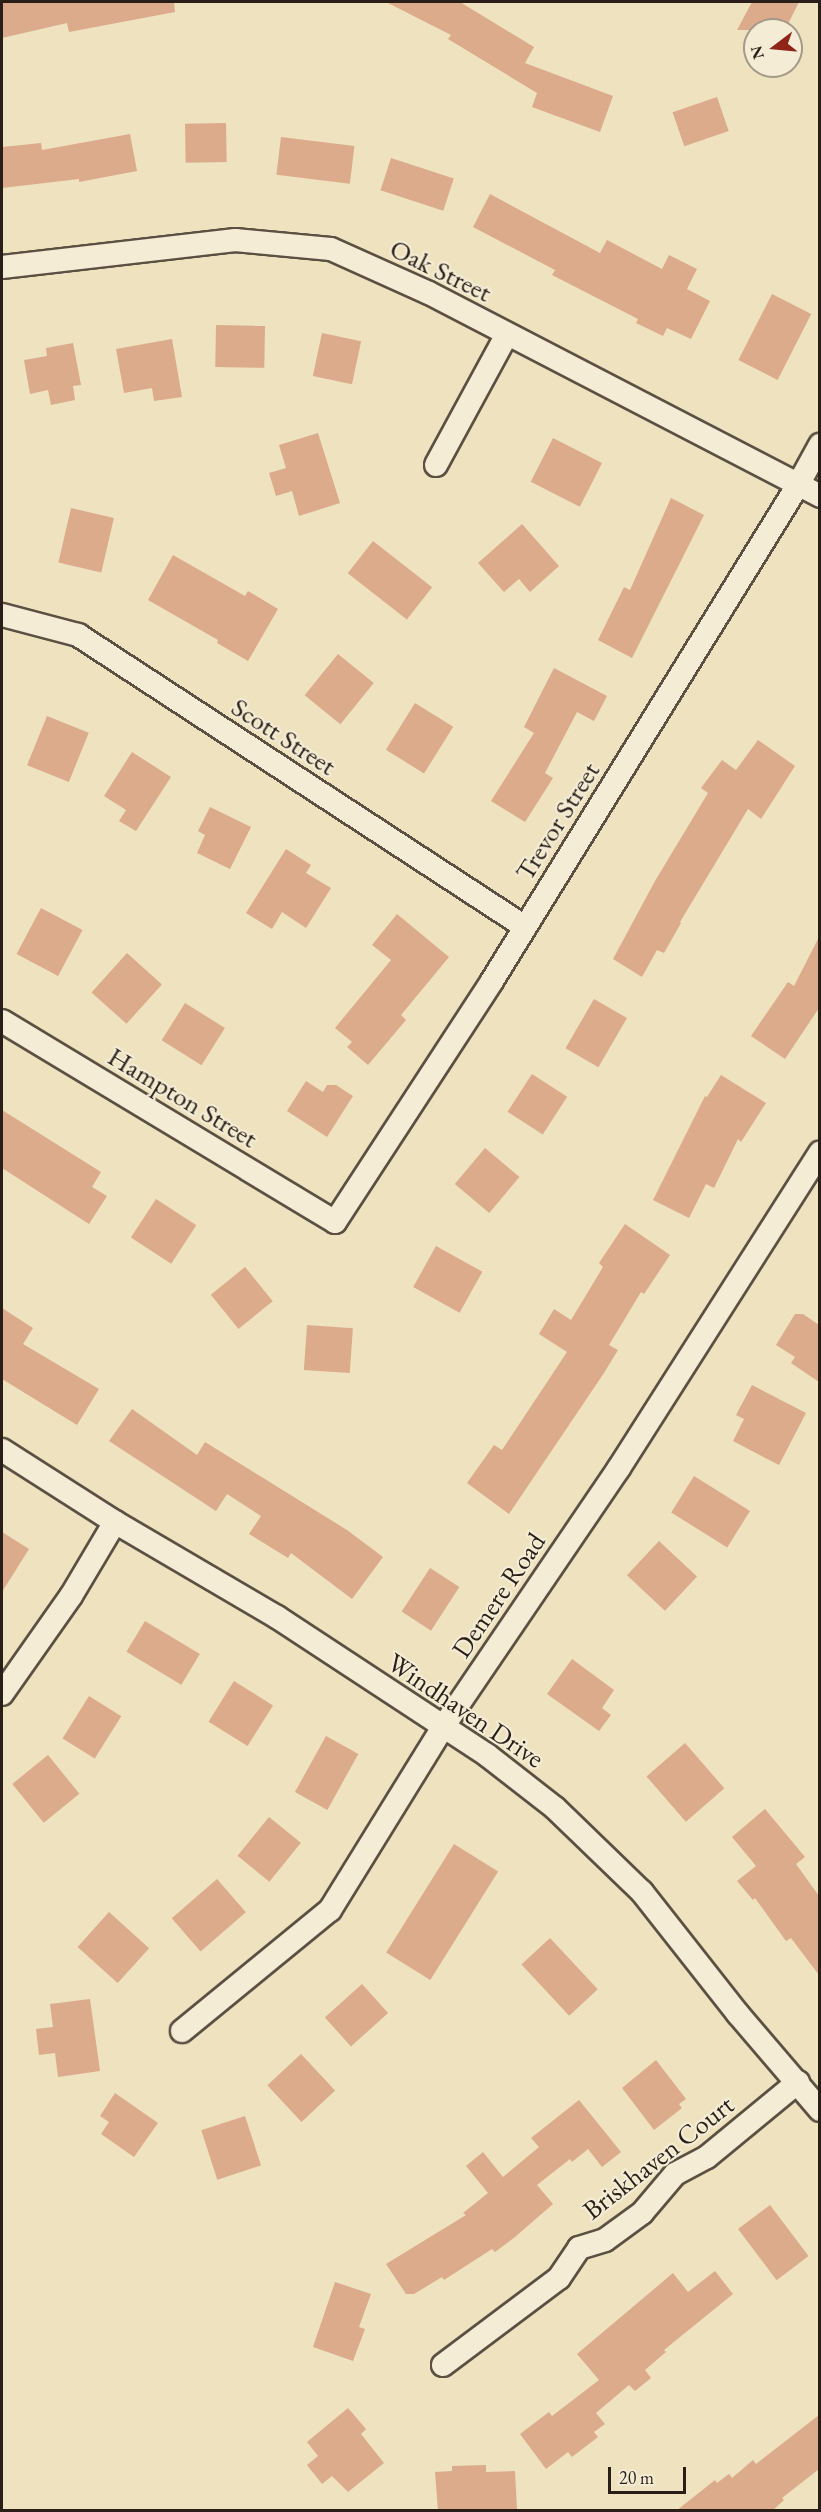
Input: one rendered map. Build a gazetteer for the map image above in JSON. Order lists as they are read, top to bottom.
{
  "streets": {
    "street": [
      "Oak Street",
      "Scott Street",
      "Trevor Street",
      "Hampton Street",
      "Demere Road",
      "Windhaven Drive",
      "Briskhaven Court"
    ]
  },
  "crossings": [
    ["Oak Street", "Trevor Street"],
    ["Scott Street", "Trevor Street"],
    ["Trevor Street", "Hampton Street"],
    ["Demere Road", "Windhaven Drive"],
    ["Windhaven Drive", "Briskhaven Court"]
  ],
  "scale_bar": "20 m",
  "north": "left"
}
